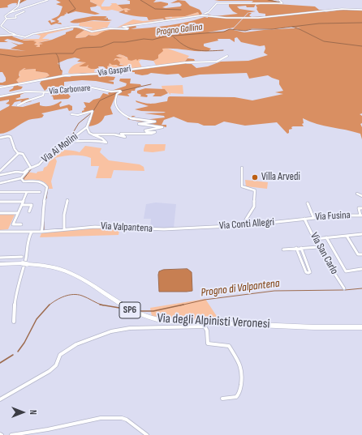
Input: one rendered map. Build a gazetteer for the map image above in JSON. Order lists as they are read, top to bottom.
{
  "streets": {
    "highway": ["SP6", "Via degli Alpinisti Veronesi"],
    "street": [
      "Via Gaspari",
      "Via Carbonare",
      "Via Ai Molini",
      "Via Fusina",
      "Via Conti Allegri",
      "Via Valpantena",
      "Via San Carlo"
    ]
  },
  "crossings": [
    ["Via Fusina", "Via Conti Allegri"],
    ["Via Fusina", "Via San Carlo"],
    ["Via Conti Allegri", "Via Valpantena"],
    ["Via Conti Allegri", "Via San Carlo"]
  ],
  "water": ["Progno Gallina", "Progno di Valpantena"],
  "places": ["Villa Arvedi"],
  "north": "right"
}
